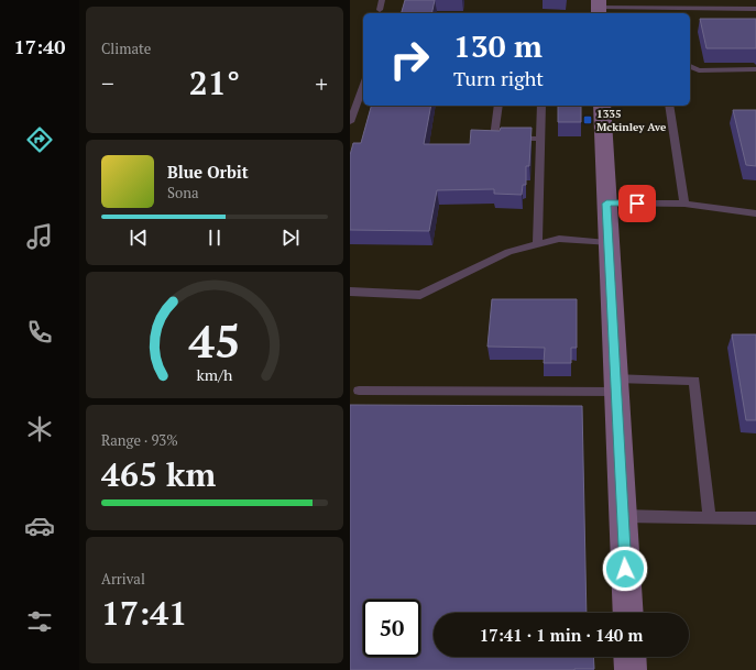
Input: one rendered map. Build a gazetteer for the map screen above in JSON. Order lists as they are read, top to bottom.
{
  "places": {
    "transit": ["1335 Mckinley Ave"]
  },
  "page": {
    "tabs": "17:40",
    "tile": [
      "Climate",
      ["Range · 93%", "465 km"],
      ["Arrival", "17:41"]
    ],
    "turn": ["130 m", "Turn right"],
    "heat": ["−", "21°", "+"],
    "song": ["Blue Orbit", "Sona"],
    "limit": "50",
    "trip": "17:41 · 1 min · 140 m",
    "gauge": ["45", "km/h"]
  }
}
